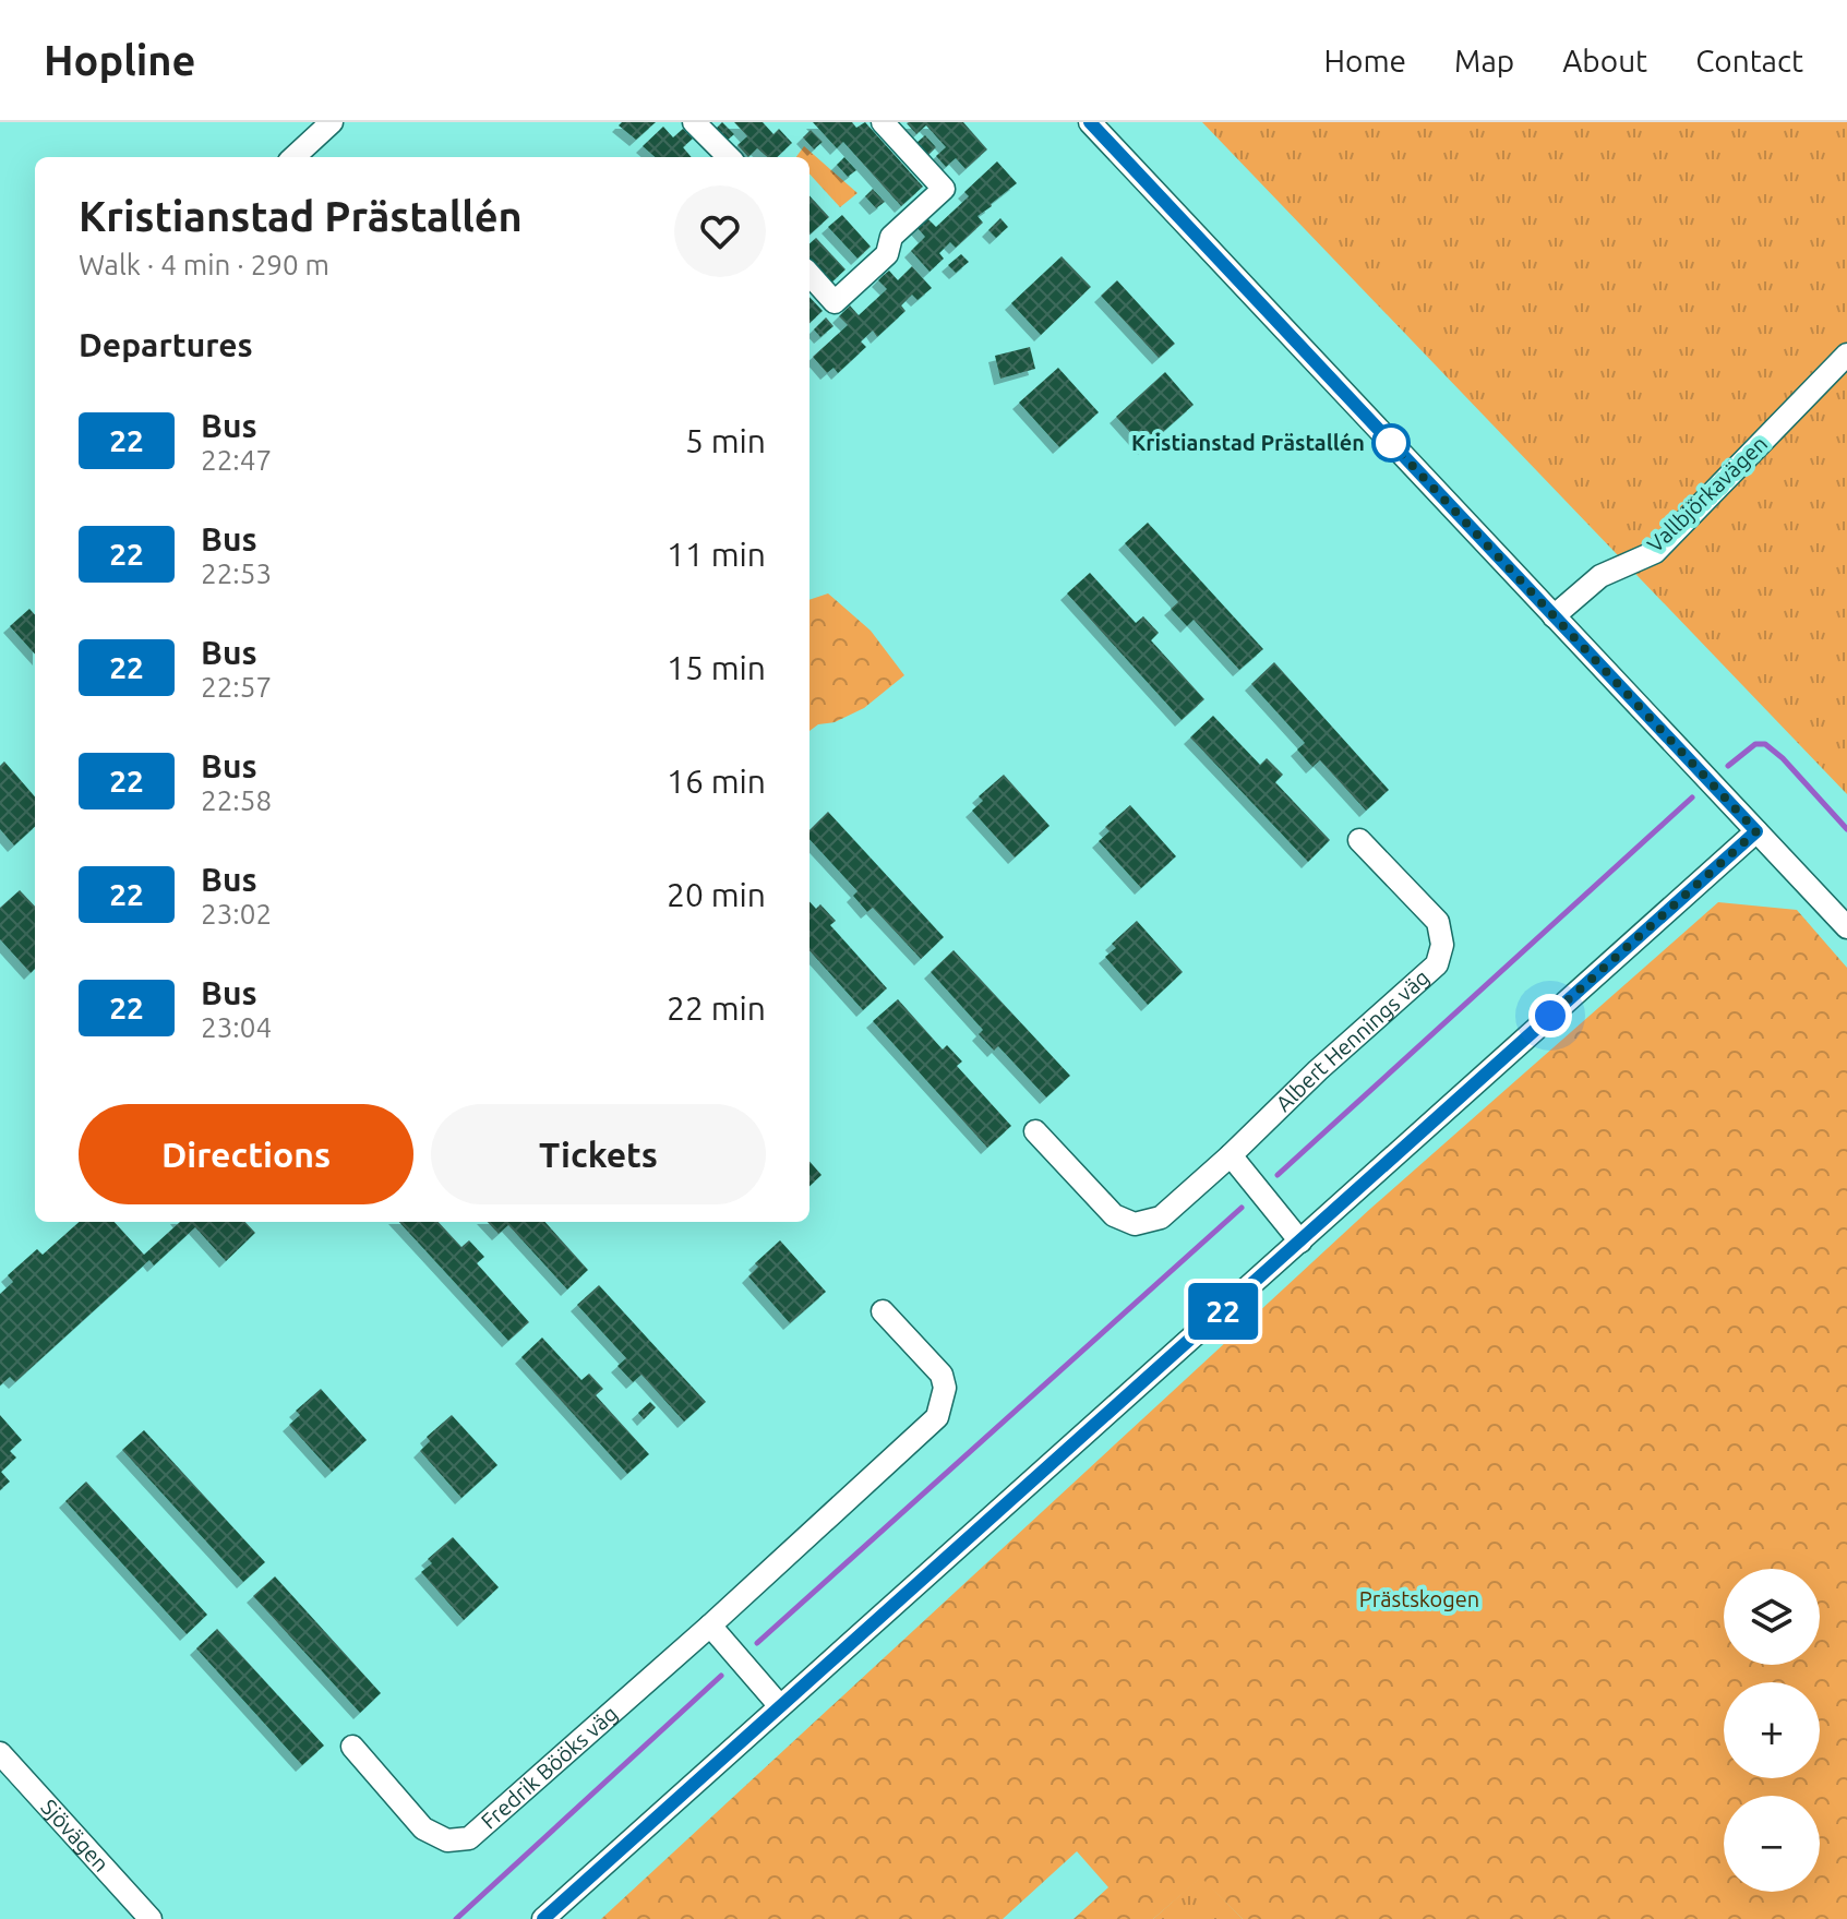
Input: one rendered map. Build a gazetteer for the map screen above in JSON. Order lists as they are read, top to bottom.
{
  "streets": {
    "street": [
      "Vallbjörkavägen",
      "Albert Hennings väg",
      "Fredrik Bööks väg",
      "Sjövägen"
    ]
  },
  "parks": ["Prästskogen"],
  "places": ["Kristianstad Prästallén"],
  "lines": ["bus line 22"],
  "page": {
    "header": "Hopline",
    "nav": [
      "Home",
      "Map",
      "About",
      "Contact"
    ],
    "on_map": "22",
    "heading": [
      ["Kristianstad Prästallén", "Walk · 4 min · 290 m"],
      "Departures"
    ],
    "list": [
      {
        "mark": "22",
        "name": "Bus",
        "note": "22:47",
        "value": "5 min"
      },
      {
        "mark": "22",
        "name": "Bus",
        "note": "22:53",
        "value": "11 min"
      },
      {
        "mark": "22",
        "name": "Bus",
        "note": "22:57",
        "value": "15 min"
      },
      {
        "mark": "22",
        "name": "Bus",
        "note": "22:58",
        "value": "16 min"
      },
      {
        "mark": "22",
        "name": "Bus",
        "note": "23:02",
        "value": "20 min"
      },
      {
        "mark": "22",
        "name": "Bus",
        "note": "23:04",
        "value": "22 min"
      }
    ],
    "buttons": ["Directions", "Tickets"],
    "map_buttons": ["+", "−"]
  }
}
